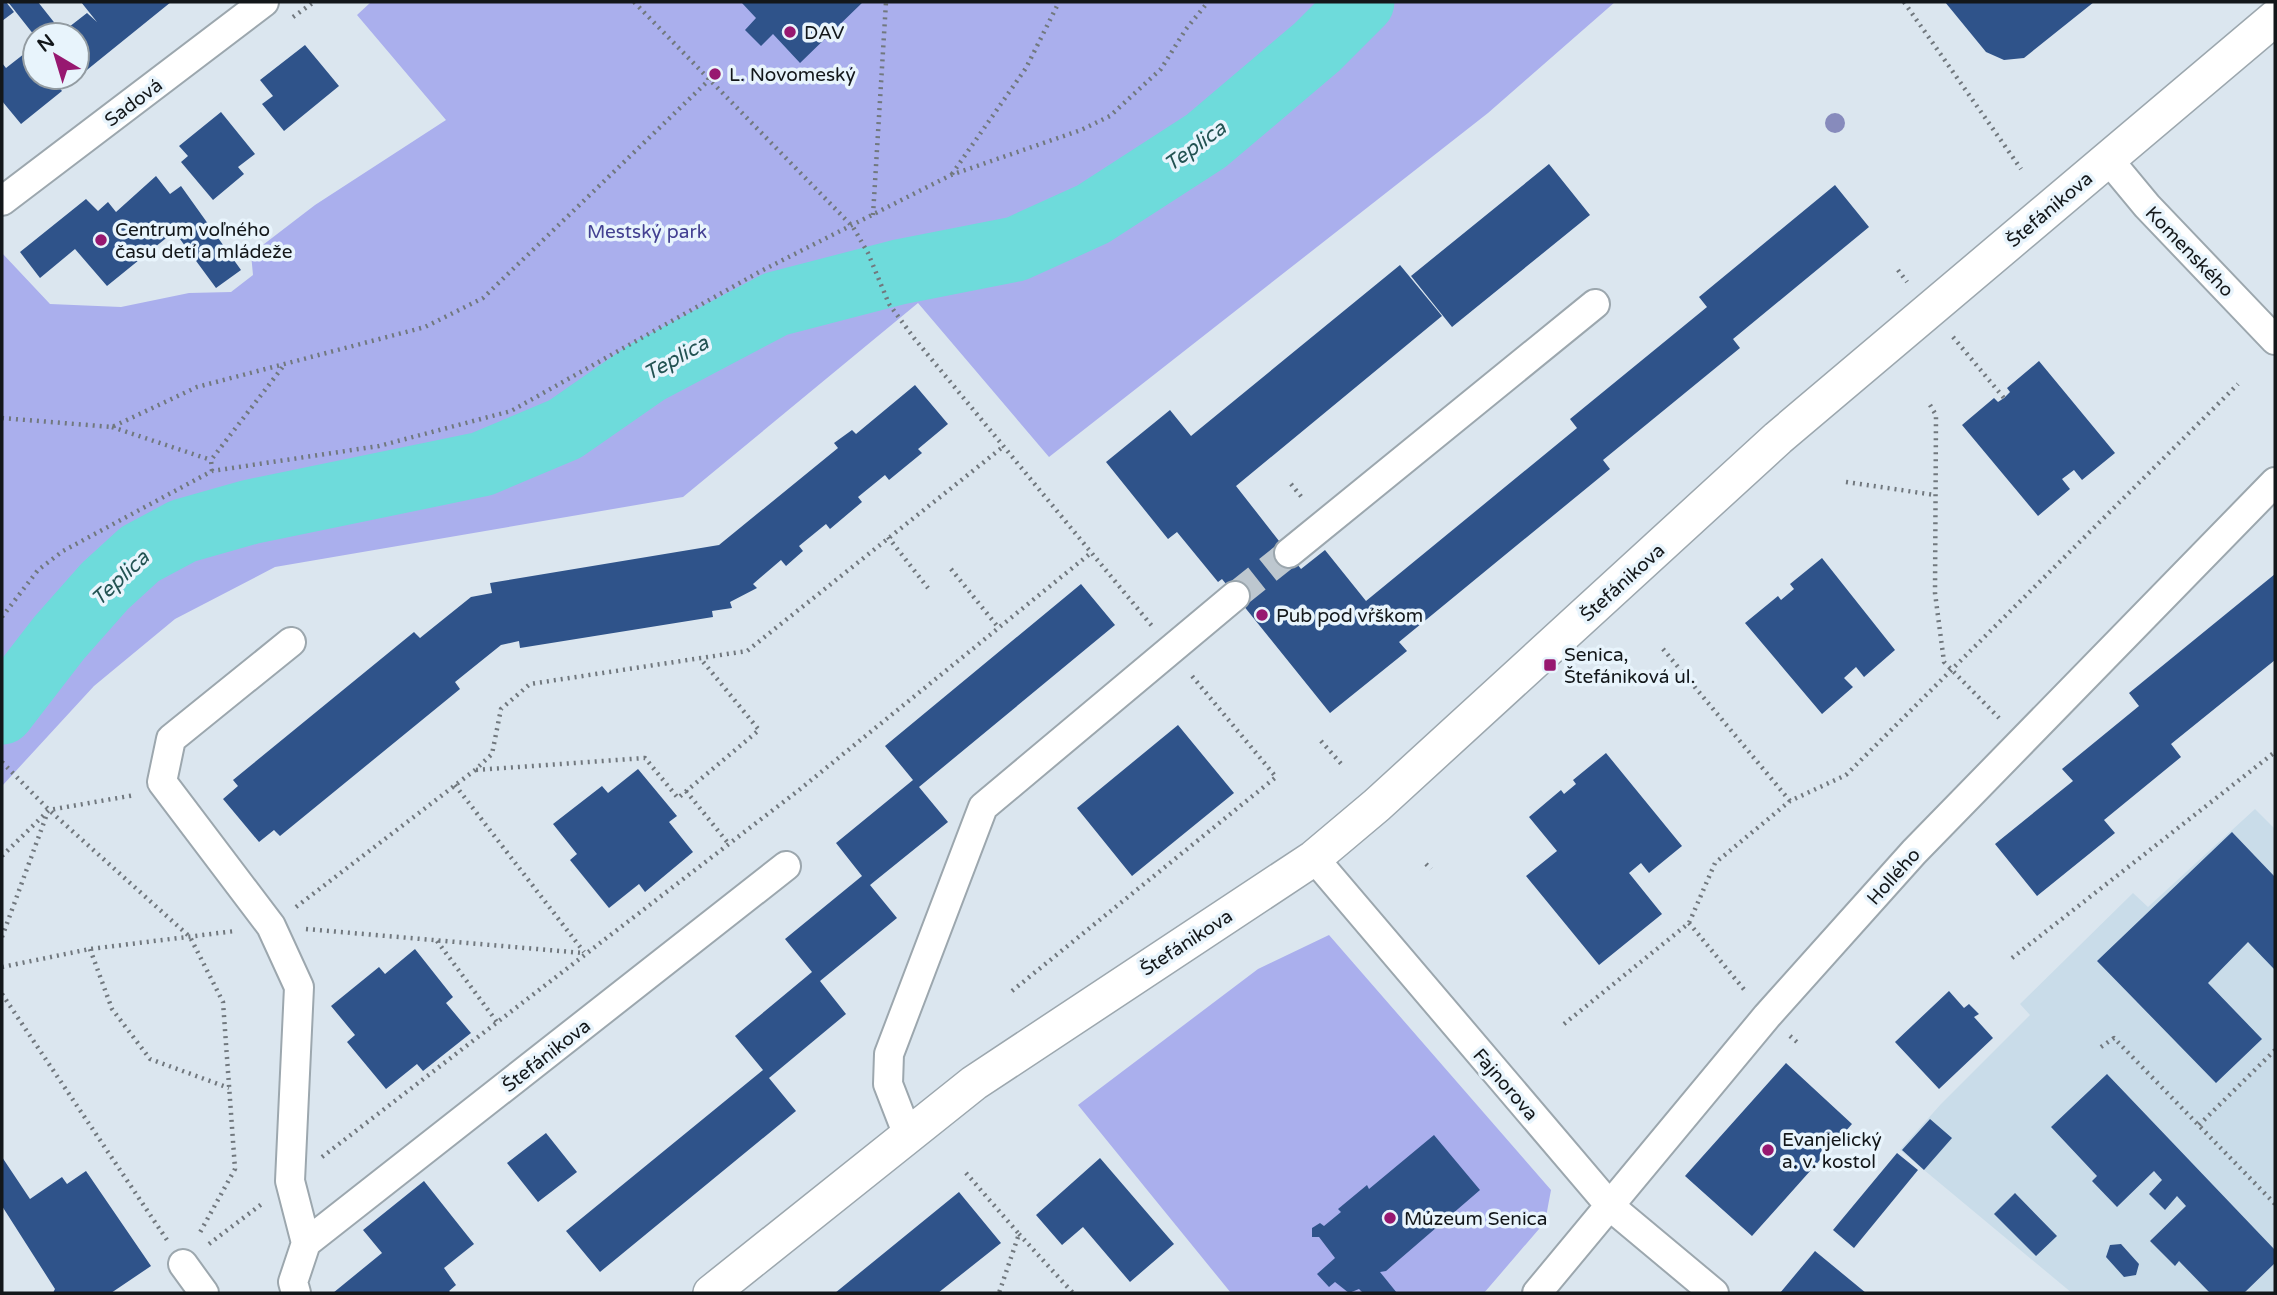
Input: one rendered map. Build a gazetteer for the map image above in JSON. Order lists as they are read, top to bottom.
{
  "streets": {
    "street": [
      "Sadová",
      "Štefánikova",
      "Komenského",
      "Hollého",
      "Fajnorova"
    ]
  },
  "crossings": [
    ["Štefánikova", "Komenského"],
    ["Štefánikova", "Fajnorova"],
    ["Hollého", "Fajnorova"]
  ],
  "water": ["Teplica"],
  "parks": ["Mestský park"],
  "places": {
    "other": [
      "DAV",
      "L. Novomeský",
      "Centrum voľného času detí a mládeže",
      "Pub pod vŕškom",
      "Evanjelický a. v. kostol",
      "Múzeum Senica"
    ],
    "transit": ["Senica, Štefániková ul."]
  },
  "north": "top left"
}
